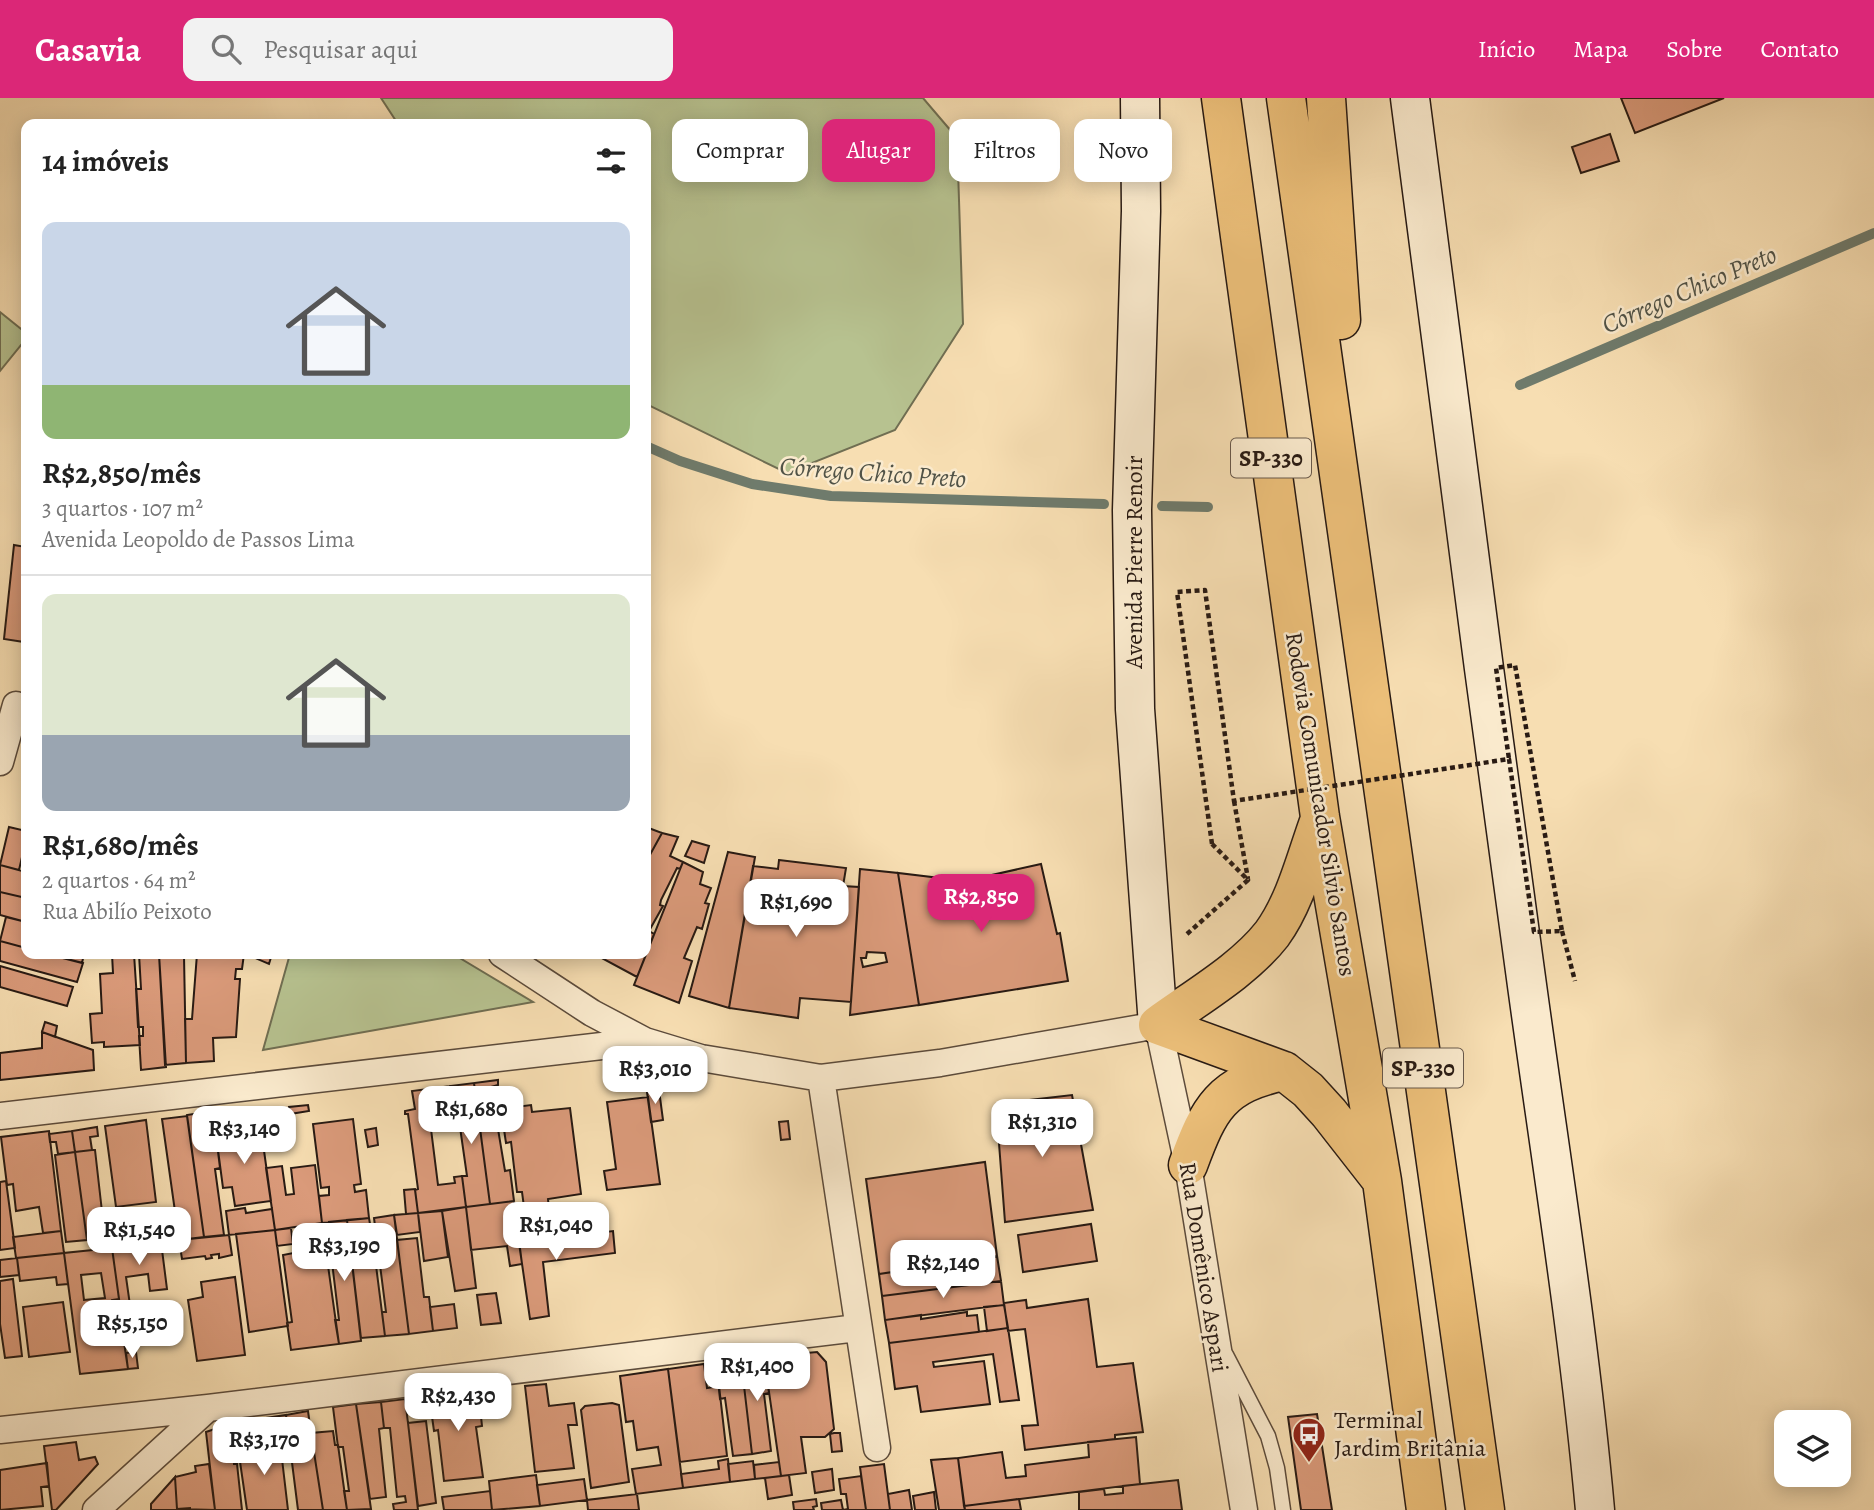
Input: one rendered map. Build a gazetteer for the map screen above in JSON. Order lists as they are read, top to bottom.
{
  "streets": {
    "highway": ["SP-330", "Rodovia Comunicador Silvio Santos"],
    "main road": ["Avenida Pierre Renoir"],
    "street": ["Rua Domênico Aspari"]
  },
  "crossings": [
    ["Avenida Pierre Renoir", "Rua Domênico Aspari"]
  ],
  "water": ["Córrego Chico Preto"],
  "places": {
    "bus stop": ["Terminal Jardim Britânia"]
  },
  "page": {
    "header": "Casavia",
    "search": "Pesquisar aqui",
    "nav": [
      "Início",
      "Mapa",
      "Sobre",
      "Contato"
    ],
    "chip": [
      "Comprar",
      "Alugar",
      "Filtros",
      "Novo"
    ],
    "heading": "14 imóveis",
    "list": [
      {
        "name": "R$2,850/mês",
        "note": "3 quartos · 107 m² · Avenida Leopoldo de Passos Lima"
      },
      {
        "name": "R$1,680/mês",
        "note": "2 quartos · 64 m² · Rua Abilío Peixoto"
      }
    ],
    "price": [
      "R$2,850",
      "R$1,690",
      "R$3,010",
      "R$1,680",
      "R$1,310",
      "R$3,140",
      "R$1,040",
      "R$1,540",
      "R$3,190",
      "R$2,140",
      "R$5,150",
      "R$1,400",
      "R$2,430",
      "R$3,170"
    ]
  }
}
